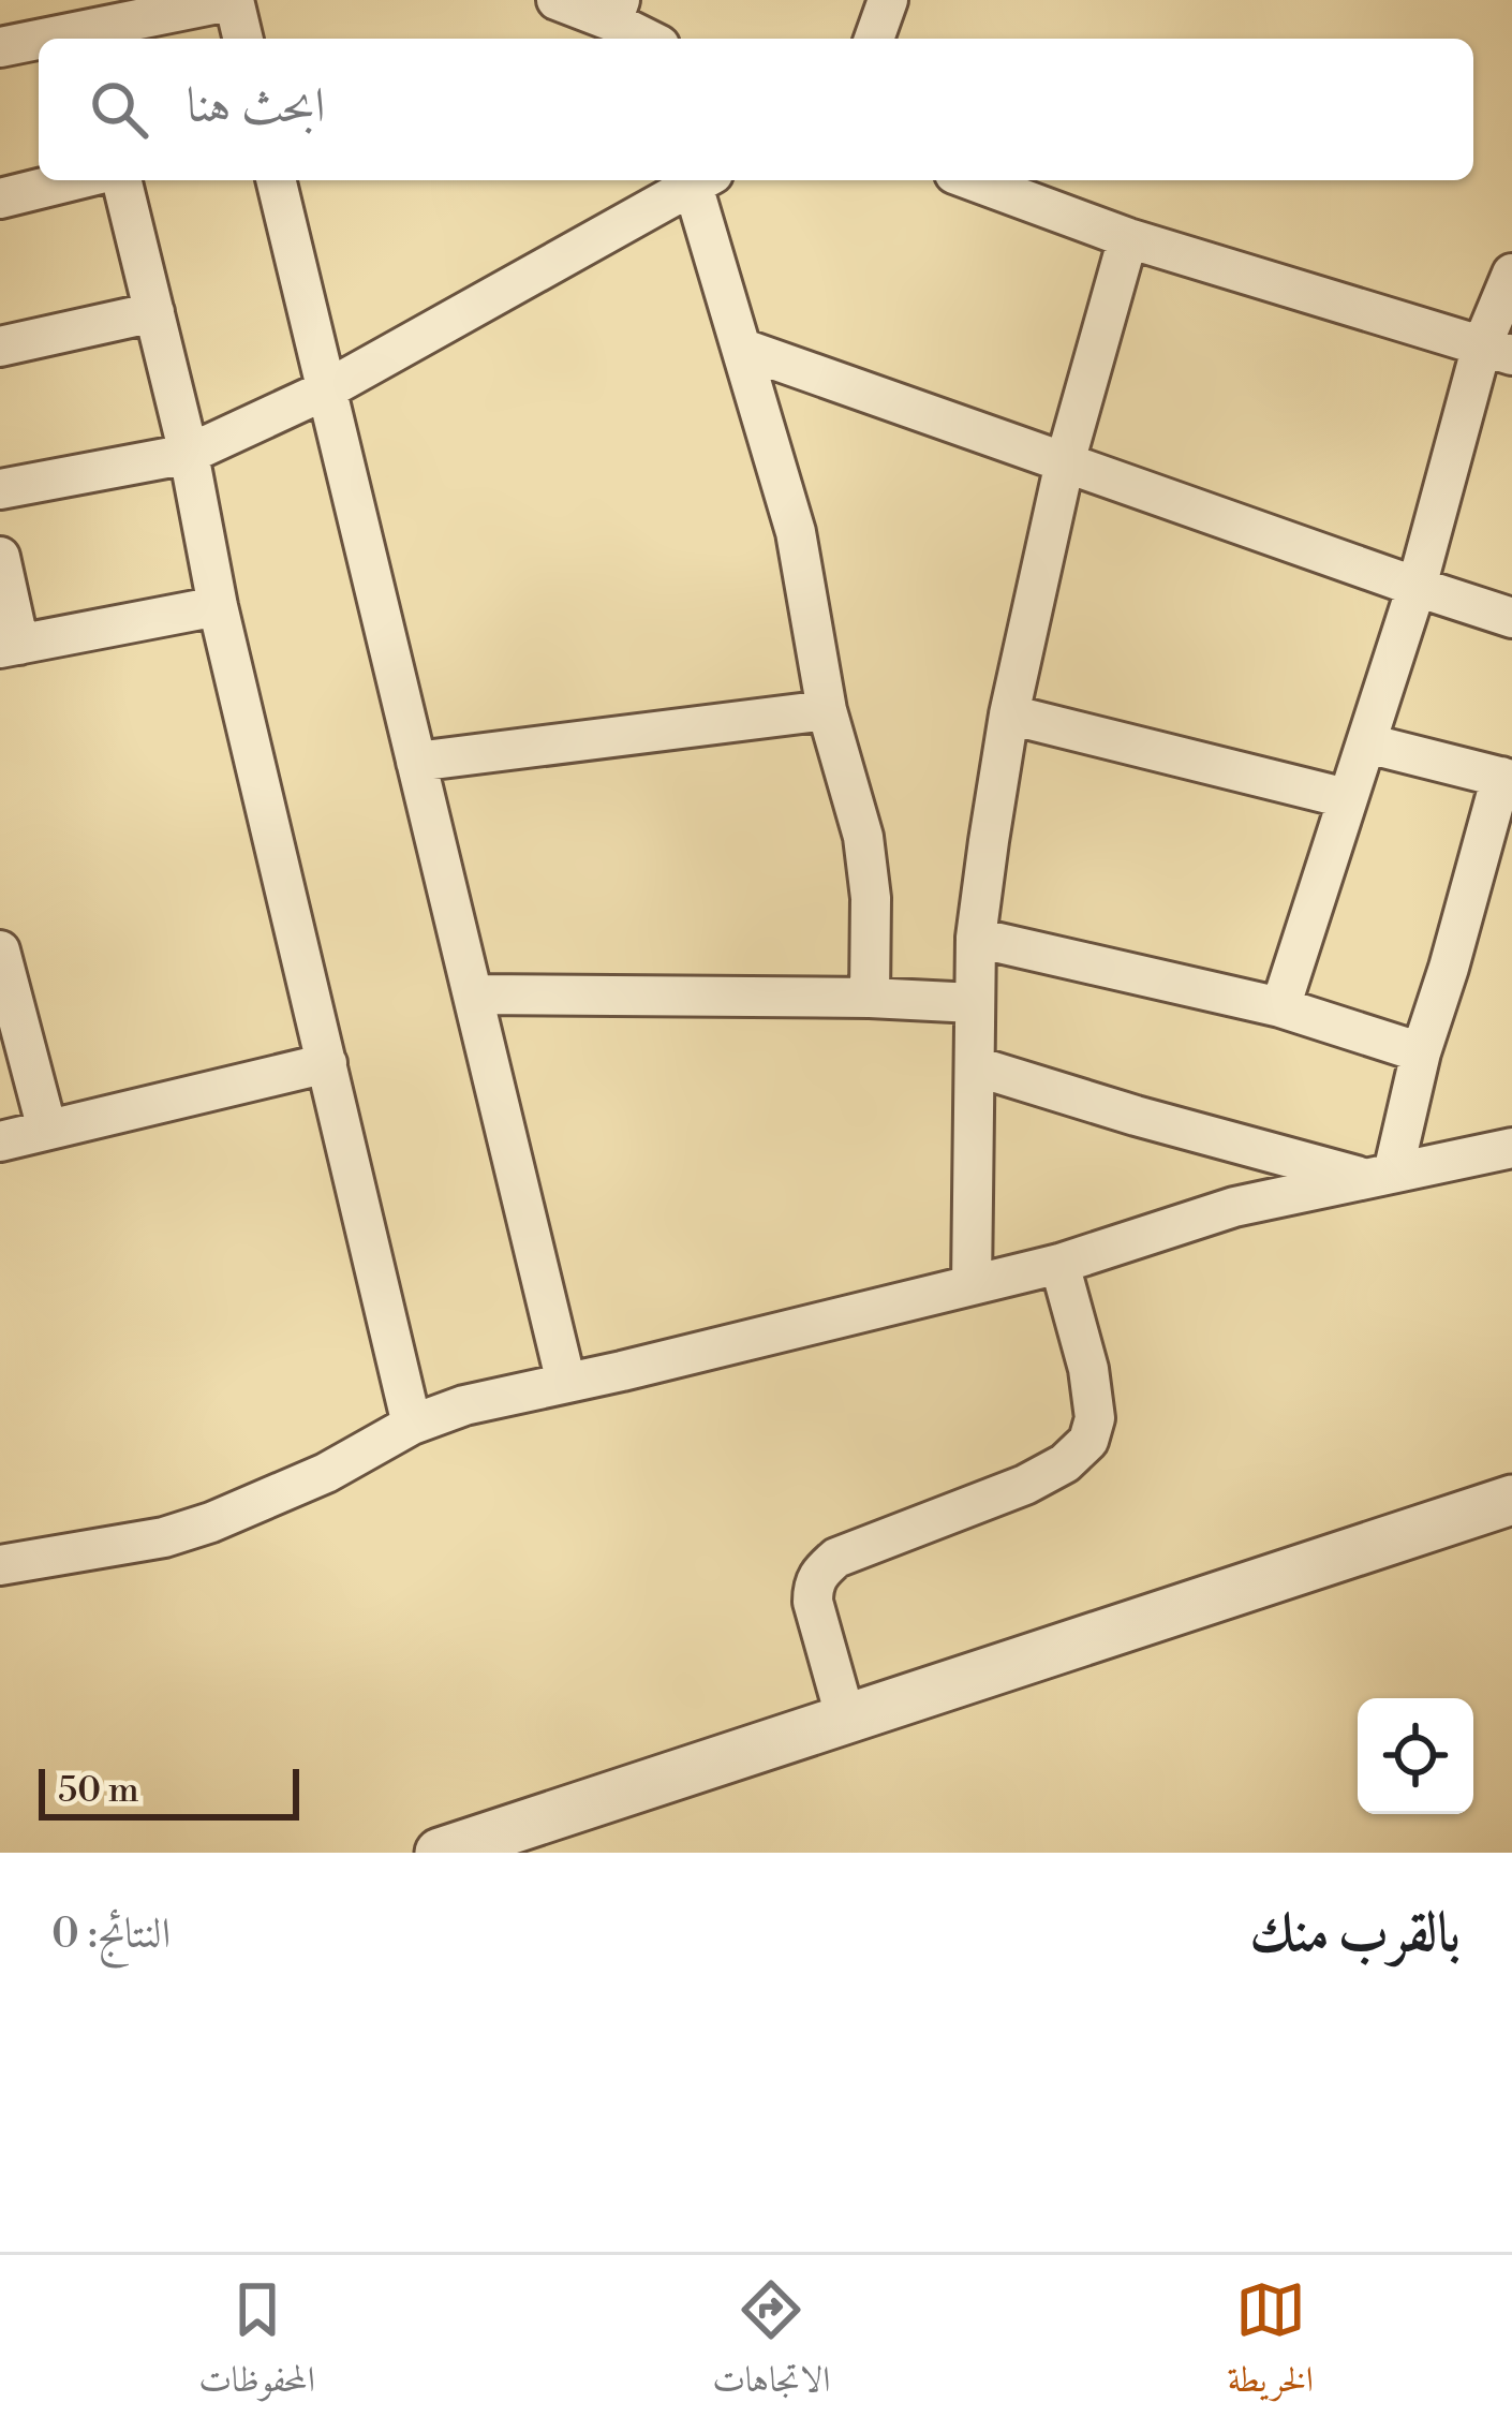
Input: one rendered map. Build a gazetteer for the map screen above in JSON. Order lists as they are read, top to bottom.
{
  "scale_bar": "50 m",
  "page": {
    "search": "ابحث هنا",
    "scale": "50 m",
    "heading": ["بالقرب منك", "النتائج: 0"],
    "nav": ["الخريطة", "الاتجاهات", "المحفوظات"]
  }
}
